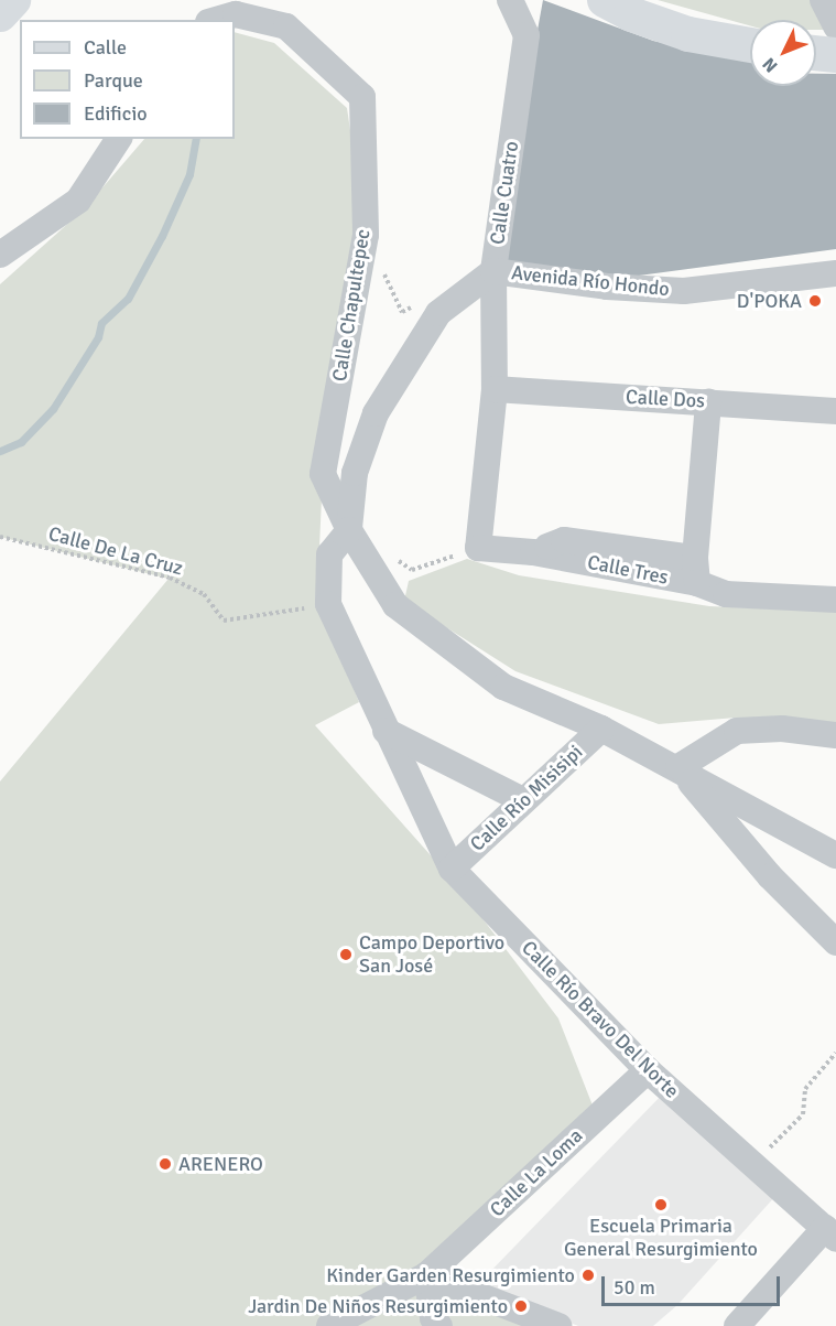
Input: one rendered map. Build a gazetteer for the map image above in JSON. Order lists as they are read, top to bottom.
{
  "streets": {
    "street": [
      "Calle Cuatro",
      "Avenida Río Hondo",
      "Calle Chapultepec",
      "Calle Dos",
      "Calle Tres",
      "Calle Río Misisipi",
      "Calle Río Bravo Del Norte",
      "Calle La Loma"
    ],
    "path": ["Calle De La Cruz"]
  },
  "crossings": [
    ["Calle Cuatro", "Avenida Río Hondo"],
    ["Calle Cuatro", "Calle Dos"],
    ["Calle Cuatro", "Calle Tres"],
    ["Avenida Río Hondo", "Calle Chapultepec"],
    ["Avenida Río Hondo", "Calle Río Bravo Del Norte"],
    ["Calle Chapultepec", "Calle Río Misisipi"],
    ["Calle Chapultepec", "Calle Río Bravo Del Norte"],
    ["Calle Dos", "Calle Tres"],
    ["Calle De La Cruz", "Calle Río Bravo Del Norte"],
    ["Calle Río Misisipi", "Calle Río Bravo Del Norte"],
    ["Calle Río Bravo Del Norte", "Calle La Loma"]
  ],
  "places": [
    "D'POKA",
    "Campo Deportivo San José",
    "ARENERO",
    "Escuela Primaria General Resurgimiento",
    "Kinder Garden Resurgimiento",
    "Jardin De Niños Resurgimiento"
  ],
  "legend": ["Calle", "Parque", "Edificio"],
  "scale_bar": "50 m",
  "north": "bottom left"
}
